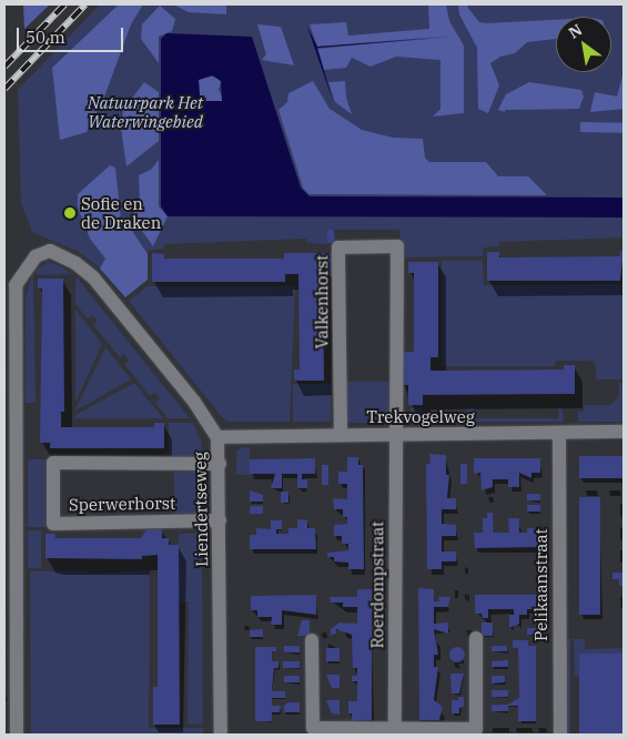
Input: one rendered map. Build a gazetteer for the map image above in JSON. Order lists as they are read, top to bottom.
{
  "streets": {
    "street": [
      "Valkenhorst",
      "Trekvogelweg",
      "Sperwerhorst",
      "Liendertseweg",
      "Roerdompstraat",
      "Pelikaanstraat"
    ]
  },
  "crossings": [
    ["Valkenhorst", "Trekvogelweg"],
    ["Valkenhorst", "Roerdompstraat"],
    ["Trekvogelweg", "Liendertseweg"],
    ["Trekvogelweg", "Roerdompstraat"],
    ["Trekvogelweg", "Pelikaanstraat"],
    ["Sperwerhorst", "Liendertseweg"]
  ],
  "parks": ["Natuurpark Het Waterwingebied"],
  "places": ["Sofie en de Draken"],
  "scale_bar": "50 m",
  "north": "top left"
}
